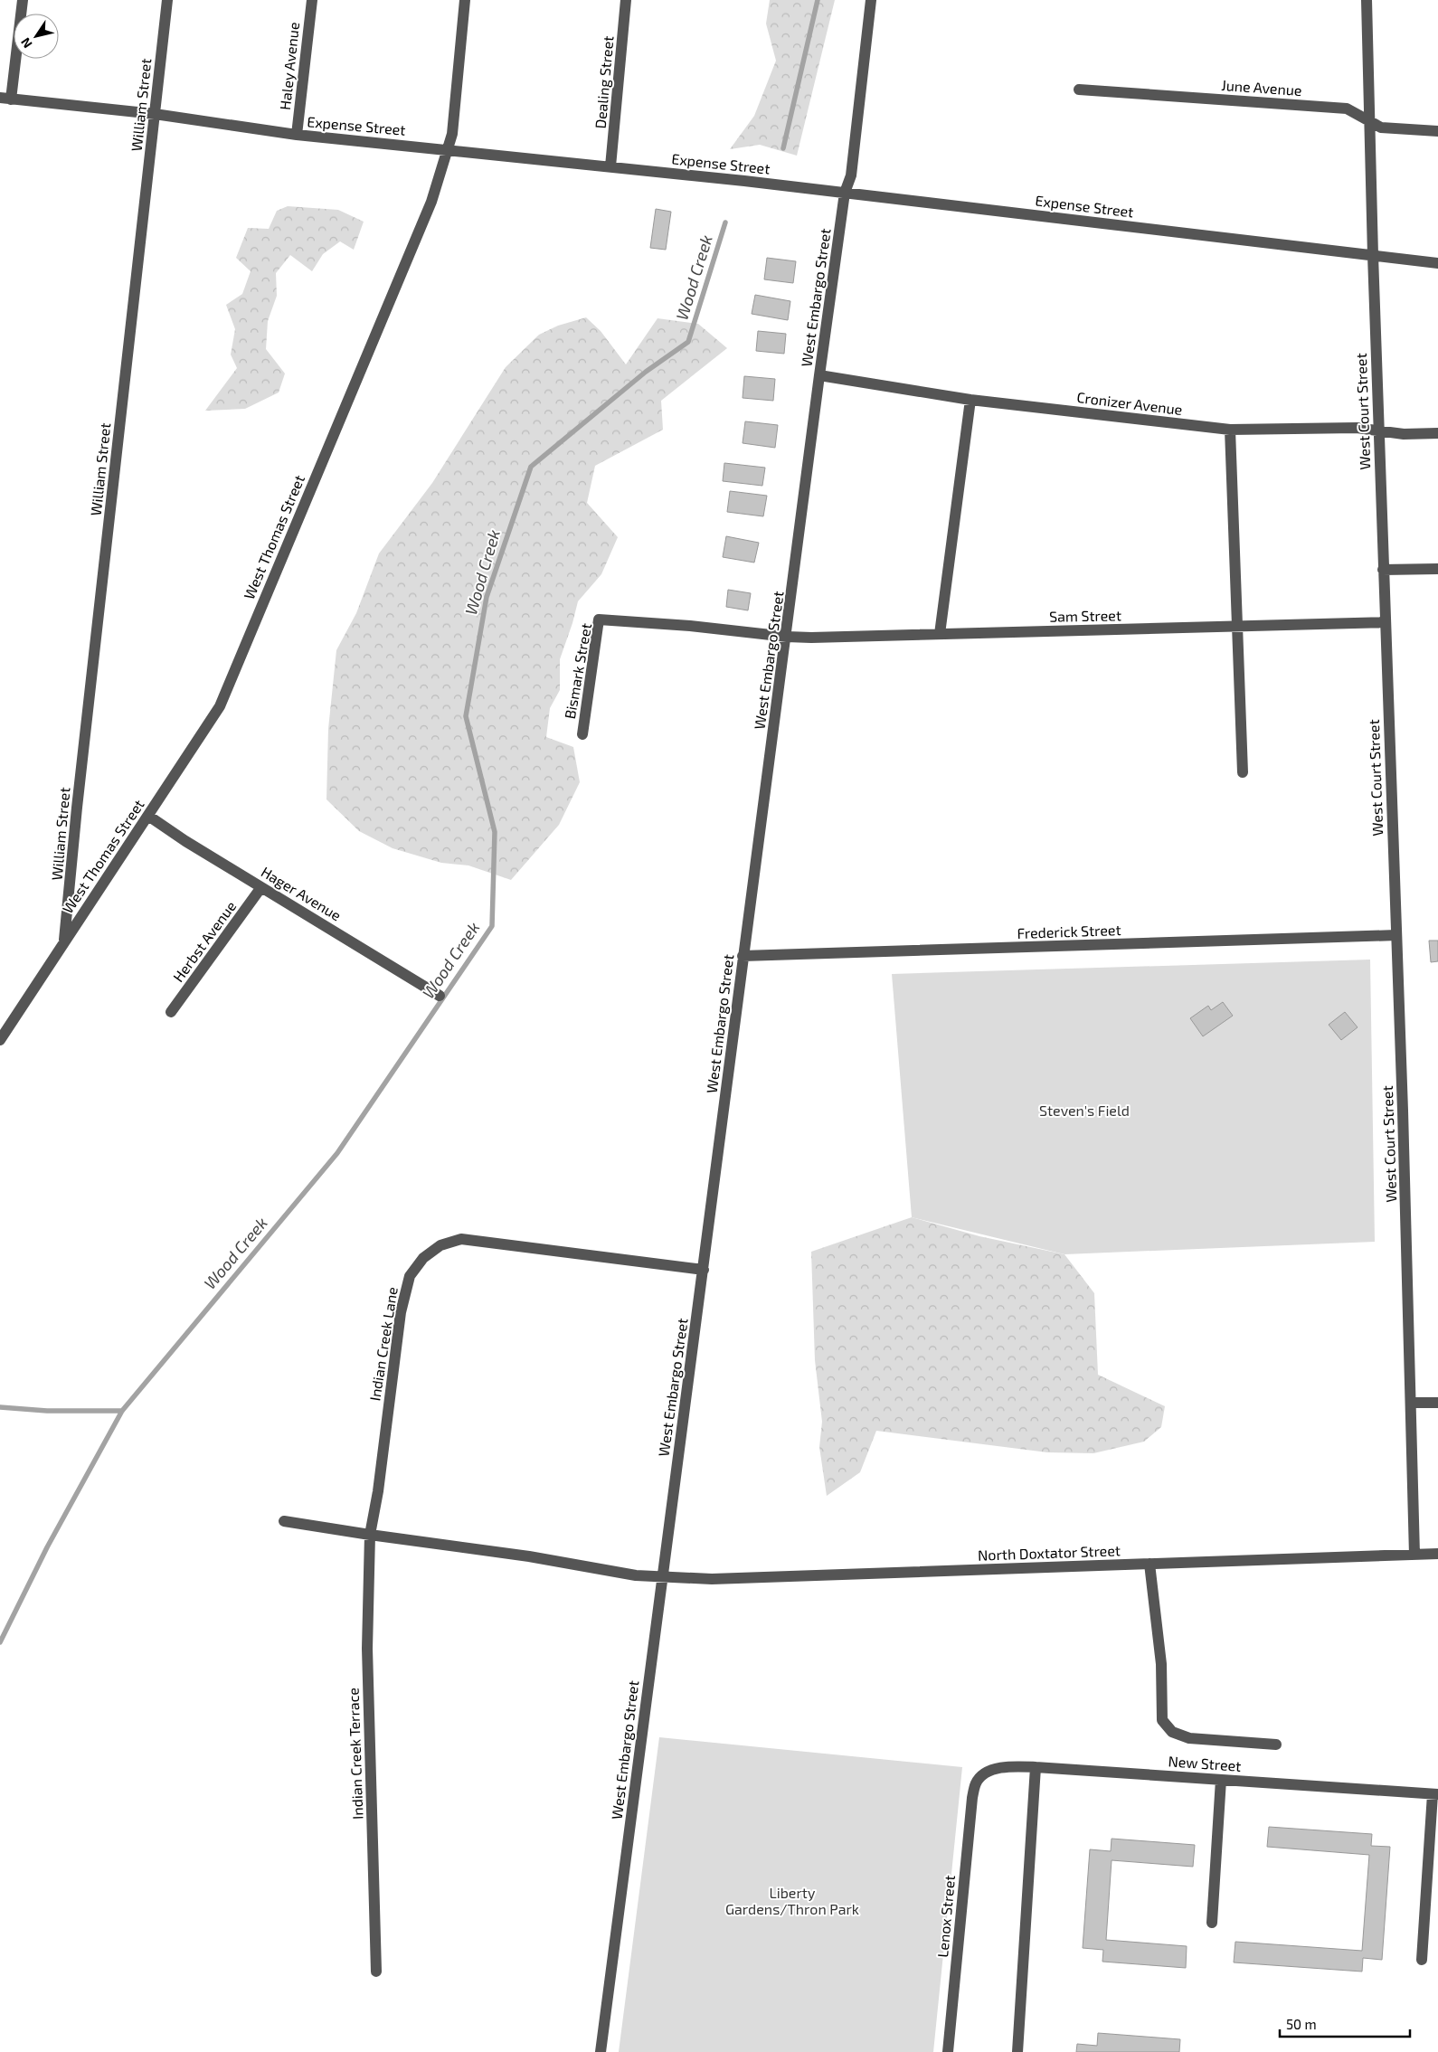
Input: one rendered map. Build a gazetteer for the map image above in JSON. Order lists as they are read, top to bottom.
{
  "streets": {
    "street": [
      "Haley Avenue",
      "Dealing Street",
      "June Avenue",
      "William Street",
      "Expense Street",
      "West Embargo Street",
      "Cronizer Avenue",
      "West Court Street",
      "West Thomas Street",
      "Sam Street",
      "Bismark Street",
      "Hager Avenue",
      "Frederick Street",
      "Herbst Avenue",
      "Indian Creek Lane",
      "North Doxtator Street",
      "Indian Creek Terrace",
      "New Street",
      "Lenox Street"
    ]
  },
  "crossings": [
    ["Haley Avenue", "Expense Street"],
    ["Dealing Street", "Expense Street"],
    ["June Avenue", "West Court Street"],
    ["William Street", "Expense Street"],
    ["William Street", "West Thomas Street"],
    ["Expense Street", "West Embargo Street"],
    ["Expense Street", "West Court Street"],
    ["Expense Street", "West Thomas Street"],
    ["West Embargo Street", "Cronizer Avenue"],
    ["West Embargo Street", "Sam Street"],
    ["West Embargo Street", "Frederick Street"],
    ["West Embargo Street", "Indian Creek Lane"],
    ["West Embargo Street", "North Doxtator Street"],
    ["Cronizer Avenue", "West Court Street"],
    ["West Court Street", "Sam Street"],
    ["West Court Street", "Frederick Street"],
    ["West Court Street", "North Doxtator Street"],
    ["West Thomas Street", "Hager Avenue"],
    ["Sam Street", "Bismark Street"],
    ["Hager Avenue", "Herbst Avenue"],
    ["Indian Creek Lane", "Indian Creek Terrace"],
    ["New Street", "Lenox Street"]
  ],
  "water": ["Wood Creek"],
  "parks": ["Steven's Field", "Liberty Gardens/Thron Park"],
  "scale_bar": "50 m",
  "north": "bottom left"
}
